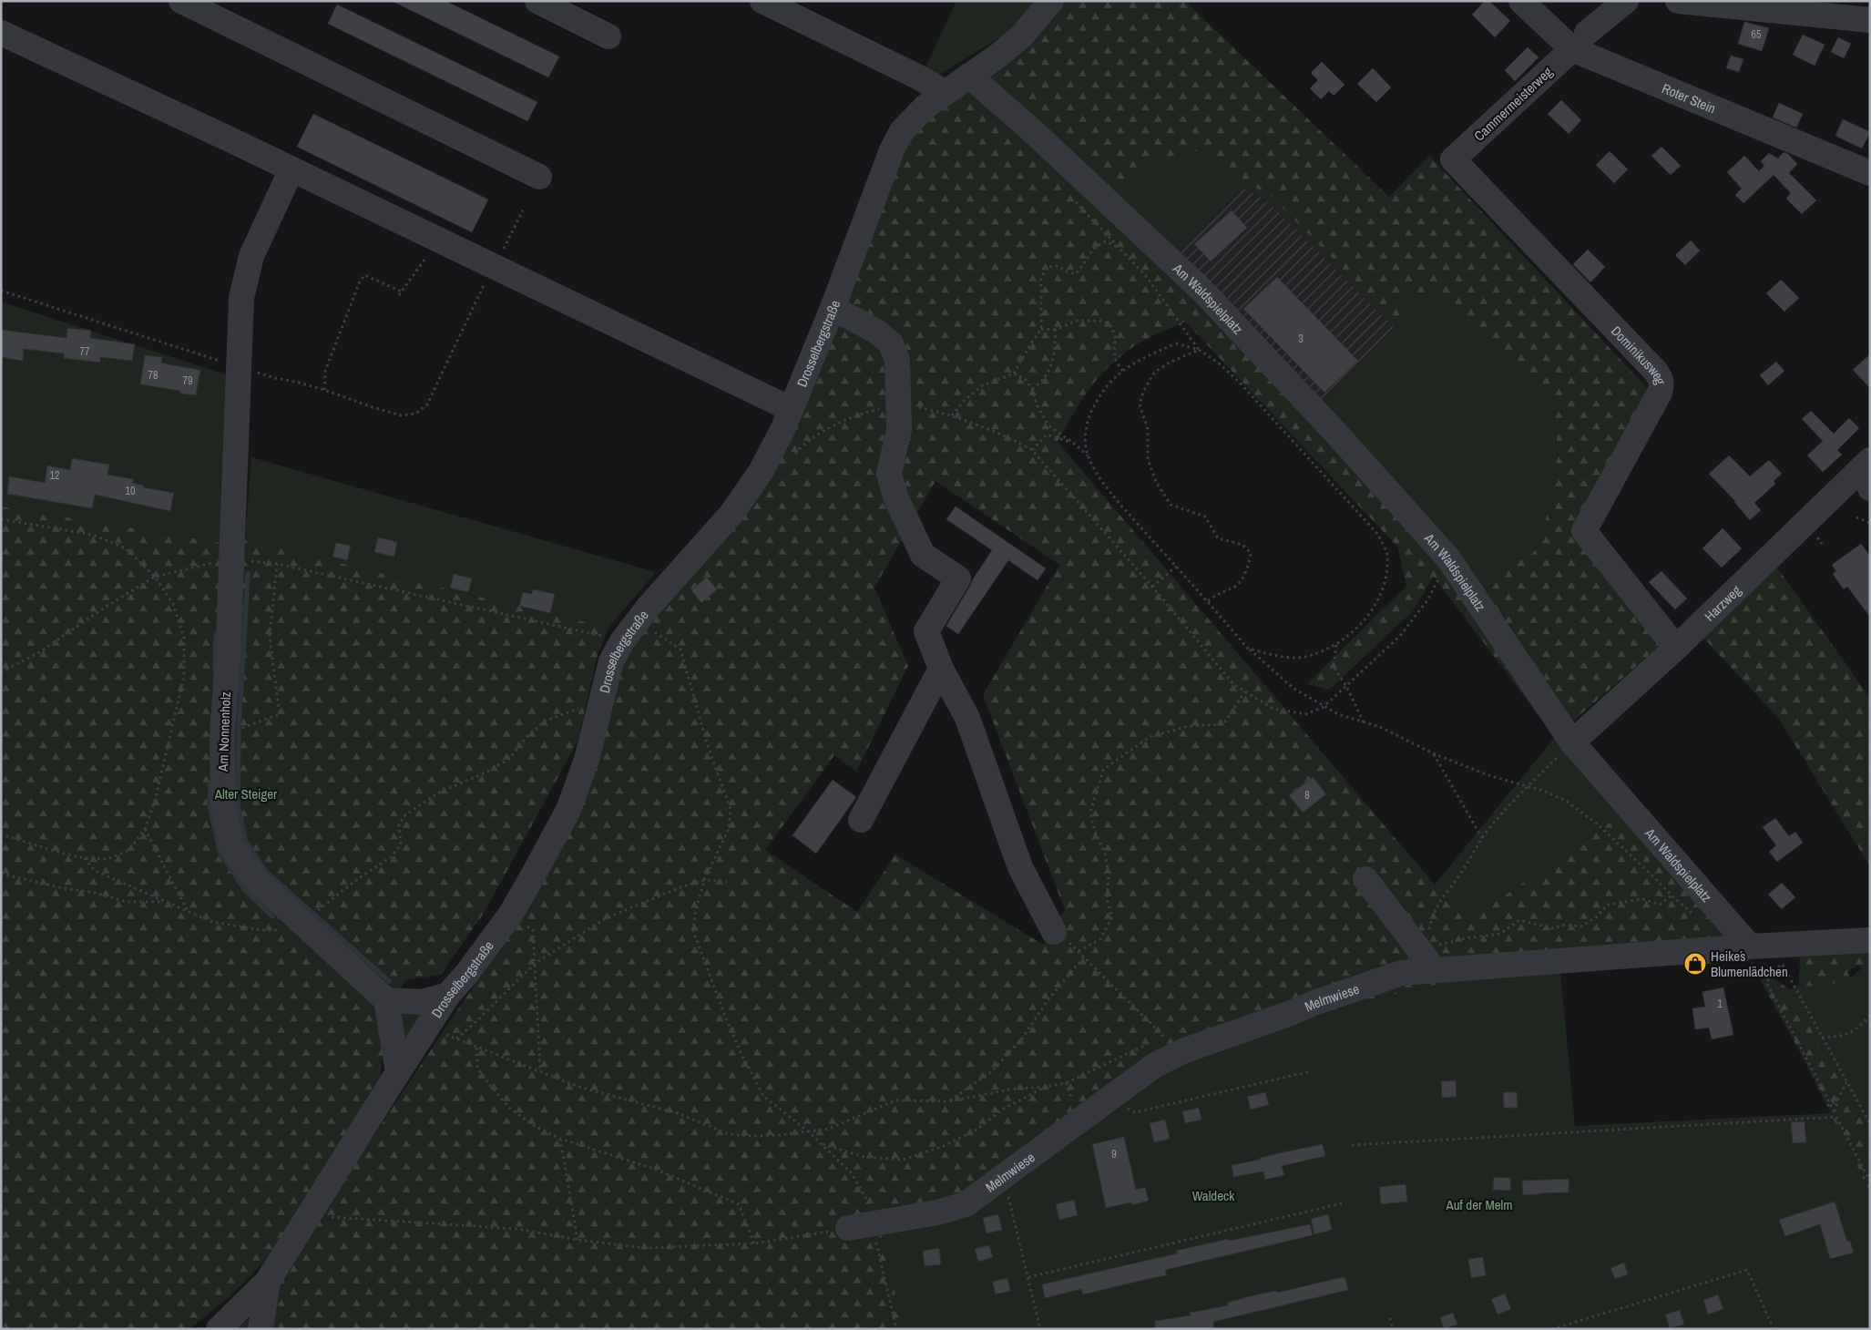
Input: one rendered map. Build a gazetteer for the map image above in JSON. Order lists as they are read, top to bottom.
{
  "streets": {
    "street": [
      "Roter Stein",
      "Cammermeisterweg",
      "Am Waldspielplatz",
      "Drosselbergstraße",
      "Dominikusweg",
      "Harzweg",
      "Am Nonnenholz",
      "Melmwiese"
    ]
  },
  "crossings": [
    ["Roter Stein", "Cammermeisterweg"],
    ["Cammermeisterweg", "Dominikusweg"],
    ["Am Waldspielplatz", "Drosselbergstraße"],
    ["Am Waldspielplatz", "Harzweg"],
    ["Am Waldspielplatz", "Melmwiese"],
    ["Dominikusweg", "Harzweg"]
  ],
  "parks": ["Alter Steiger", "Waldeck", "Auf der Melm"],
  "places": {
    "shop": ["Heike´s Blumenlädchen"]
  },
  "house_numbers": [
    "65",
    "3",
    "77",
    "78",
    "79",
    "12",
    "10",
    "8",
    "1",
    "9"
  ]
}
